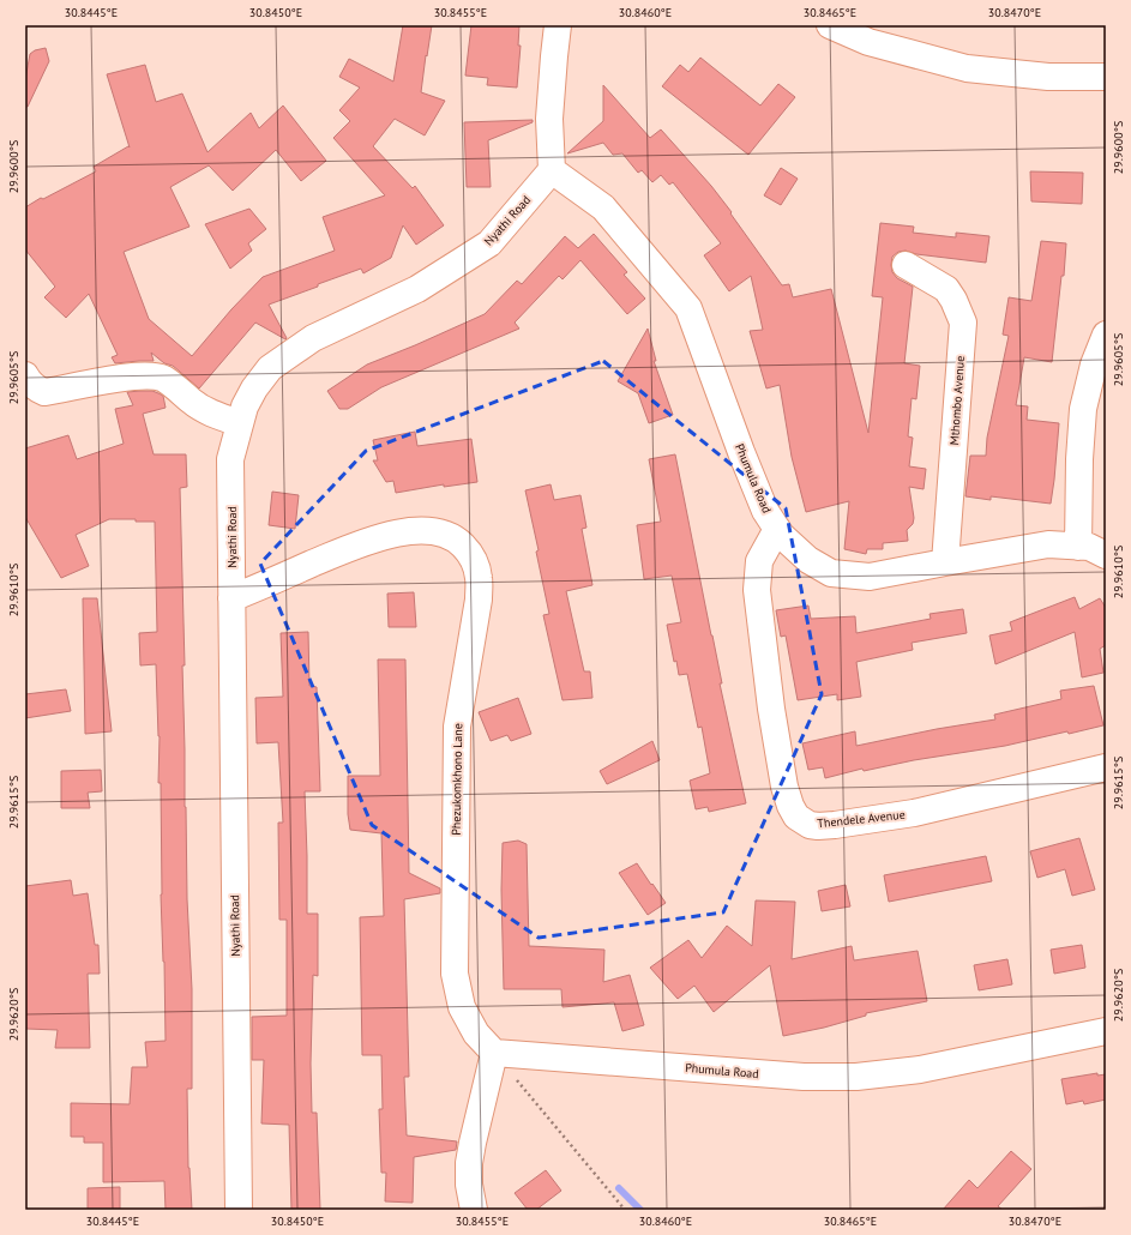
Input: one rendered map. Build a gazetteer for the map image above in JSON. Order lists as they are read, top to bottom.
{
  "streets": {
    "street": [
      "Nyathi Road",
      "Mthombo Avenue",
      "Phumula Road",
      "Phezukomkhono Lane",
      "Thendele Avenue"
    ]
  },
  "crossings": [
    ["Nyathi Road", "Phumula Road"],
    ["Nyathi Road", "Phezukomkhono Lane"],
    ["Mthombo Avenue", "Phumula Road"],
    ["Phumula Road", "Phezukomkhono Lane"],
    ["Phumula Road", "Thendele Avenue"]
  ],
  "coordinates": [
    "30.8445°E",
    "30.8450°E",
    "30.8455°E",
    "30.8460°E",
    "30.8465°E",
    "30.8470°E",
    "29.9600°S",
    "29.9605°S",
    "29.9610°S",
    "29.9615°S",
    "29.9620°S"
  ]
}
